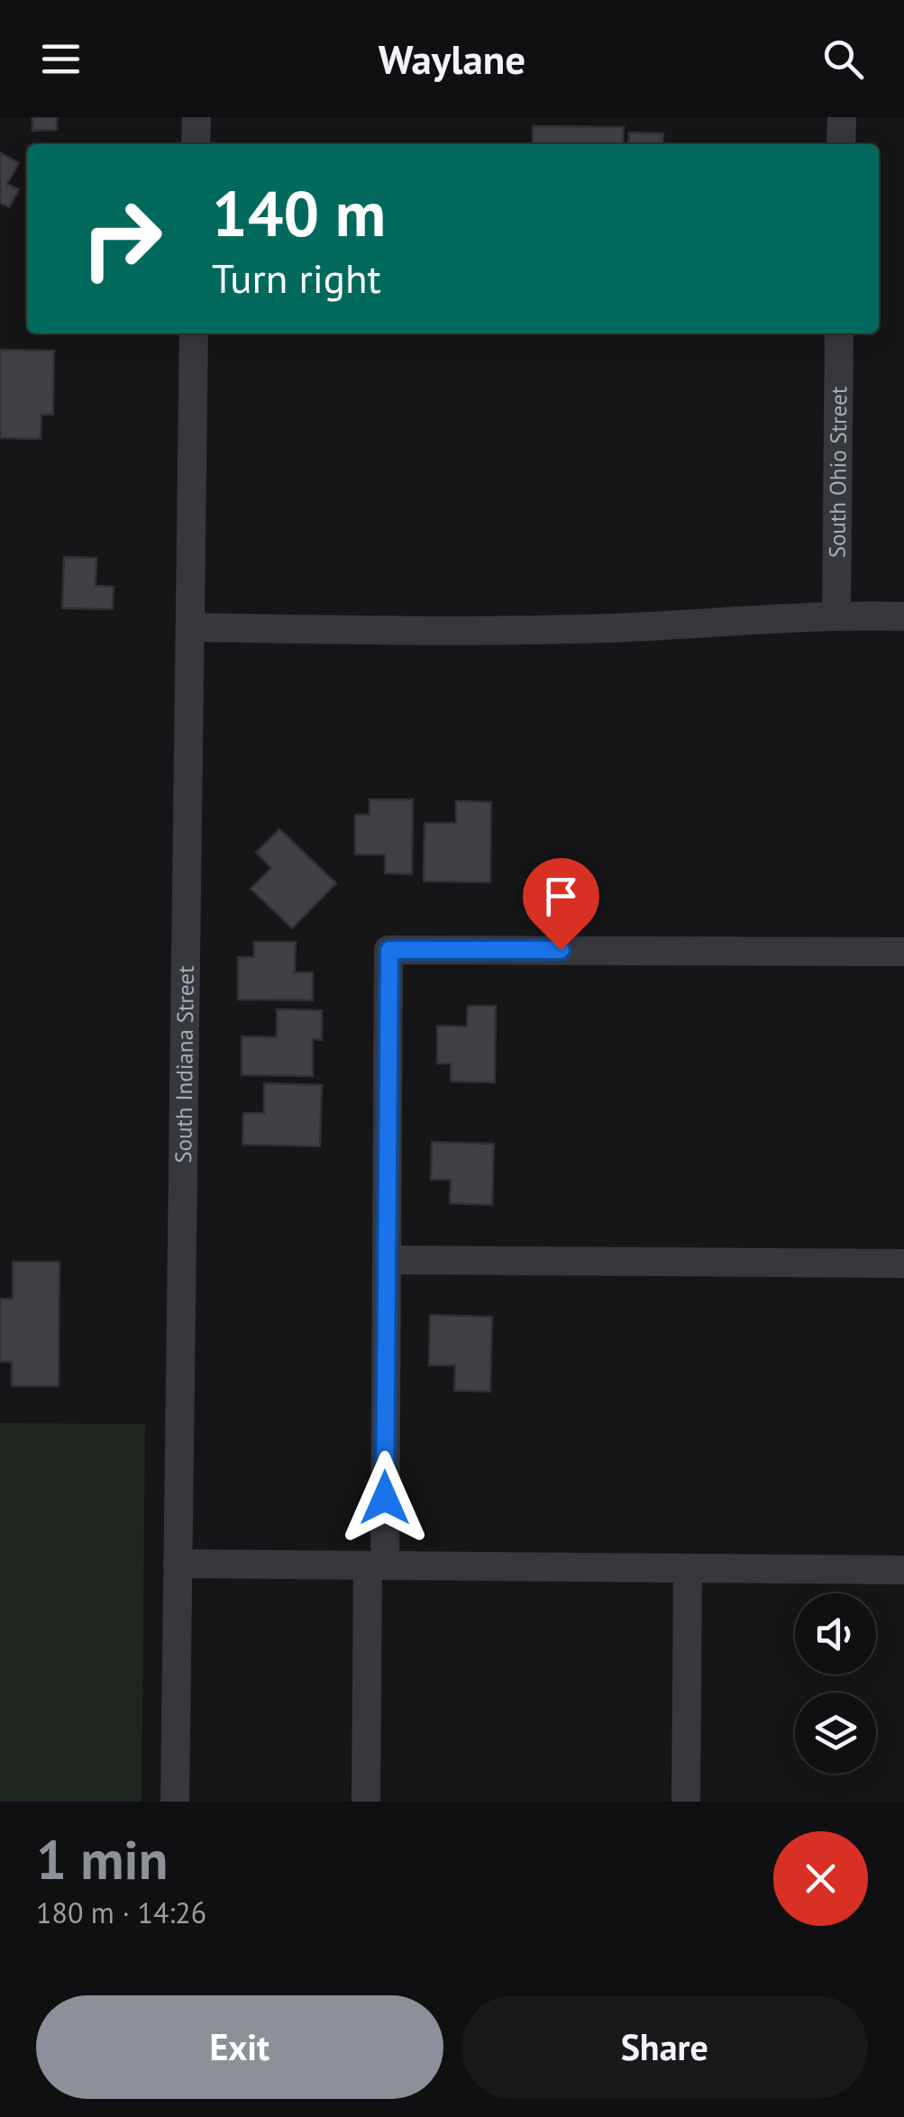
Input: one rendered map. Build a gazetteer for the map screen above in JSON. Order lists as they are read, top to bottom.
{
  "streets": {
    "street": ["South Ohio Street", "South Indiana Street"]
  },
  "page": {
    "header": "Waylane",
    "turn": ["140 m", "Turn right"],
    "heading": ["1 min", "180 m · 14:26"],
    "buttons": ["Exit", "Share"]
  }
}
